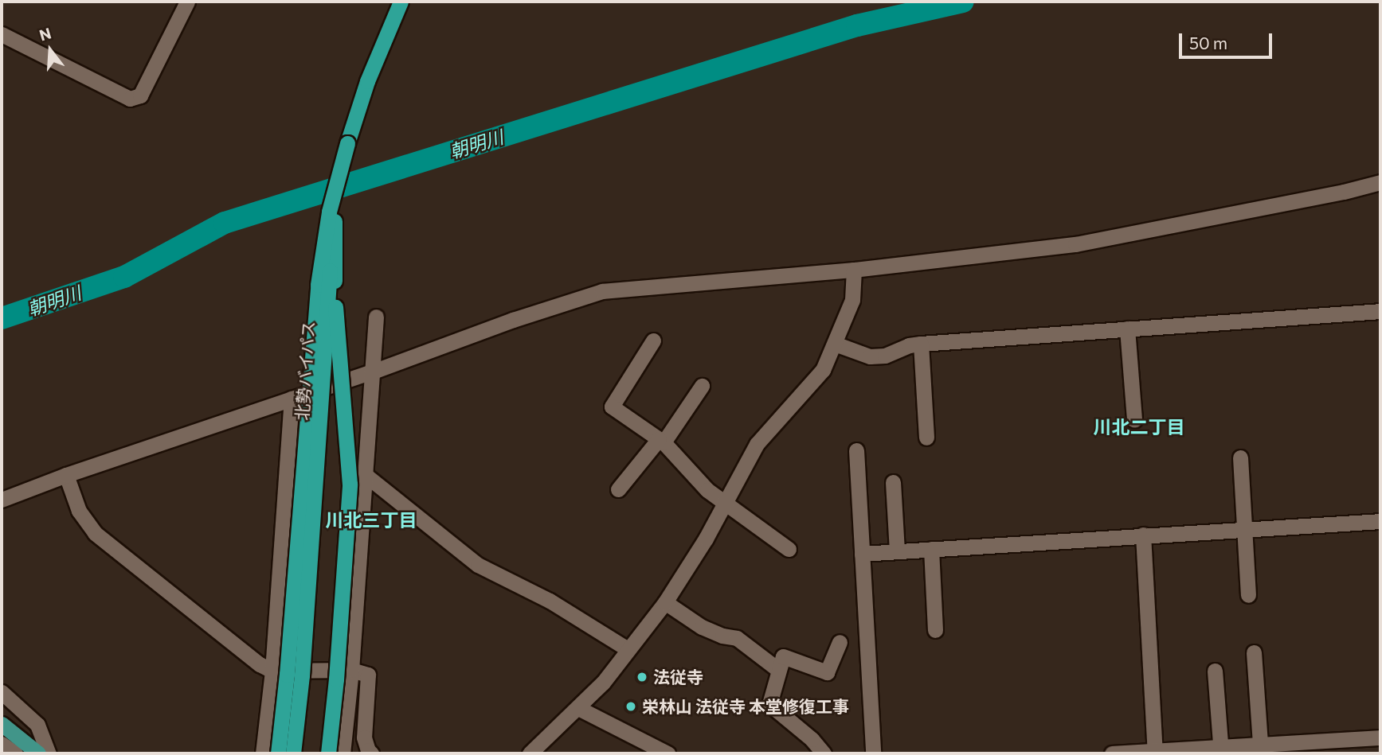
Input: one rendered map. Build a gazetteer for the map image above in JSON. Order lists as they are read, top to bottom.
{
  "streets": {
    "highway": ["北勢バイパス"]
  },
  "districts": ["川北二丁目", "川北三丁目"],
  "water": ["朝明川"],
  "places": ["法従寺", "栄林山 法従寺 本堂修復工事"],
  "scale_bar": "50 m",
  "north": "top"
}
